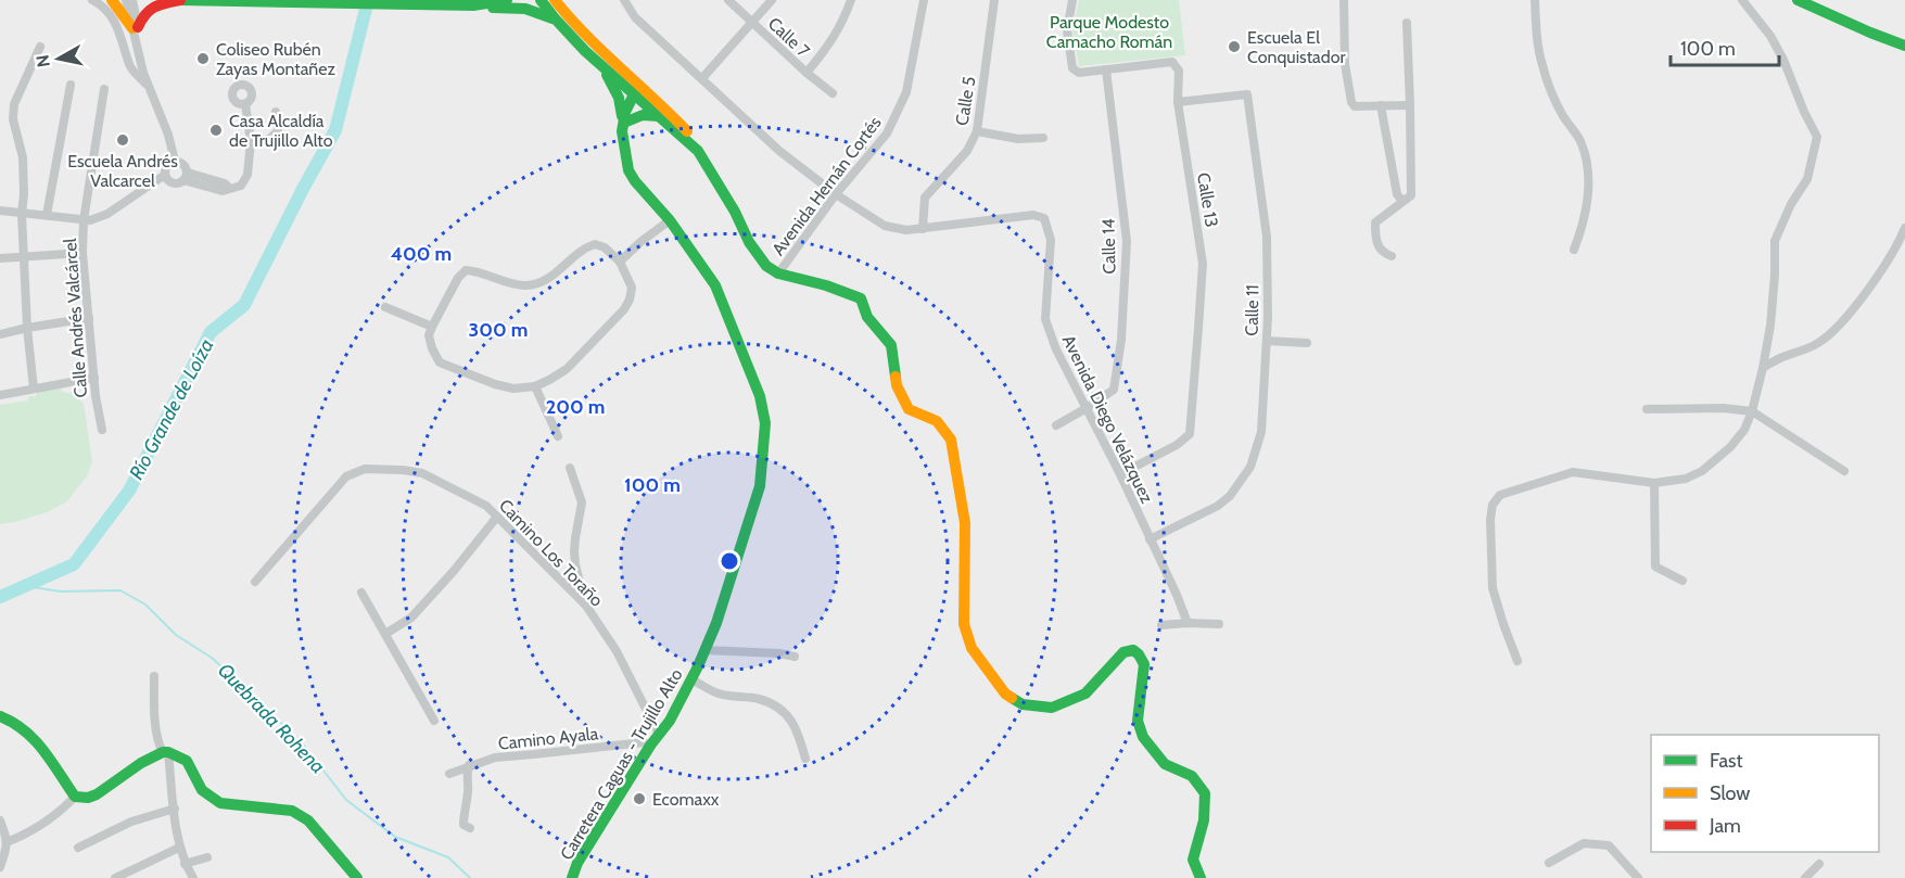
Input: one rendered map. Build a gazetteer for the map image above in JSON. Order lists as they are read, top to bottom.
{
  "streets": {
    "street": [
      "Calle 7",
      "Calle 5",
      "Avenida Hernán Cortés",
      "Calle 13",
      "Calle 14",
      "Calle 11",
      "Calle Andrés Valcárcel",
      "Avenida Diego Velázquez",
      "Camino Los Toraño",
      "Camino Ayala",
      "Carretera Caguas - Trujillo Alto"
    ]
  },
  "crossings": [
    ["Calle 5", "Avenida Diego Velázquez"],
    ["Avenida Hernán Cortés", "Avenida Diego Velázquez"],
    ["Calle 13", "Calle 14"],
    ["Calle 13", "Calle 11"],
    ["Calle 13", "Avenida Diego Velázquez"],
    ["Calle 14", "Avenida Diego Velázquez"],
    ["Calle 11", "Avenida Diego Velázquez"],
    ["Camino Los Toraño", "Carretera Caguas - Trujillo Alto"],
    ["Camino Ayala", "Carretera Caguas - Trujillo Alto"]
  ],
  "water": ["Río Grande de Loíza", "Quebrada Rohena"],
  "parks": ["Parque Modesto Camacho Román"],
  "places": [
    "Escuela El Conquistador",
    "Coliseo Rubén Zayas Montañez",
    "Casa Alcaldía de Trujillo Alto",
    "Escuela Andrés Valcarcel",
    "Ecomaxx"
  ],
  "legend": ["Fast", "Slow", "Jam"],
  "scale_bar": "100 m",
  "north": "left",
  "rings": [
    "400 m",
    "300 m",
    "200 m",
    "100 m"
  ]
}
